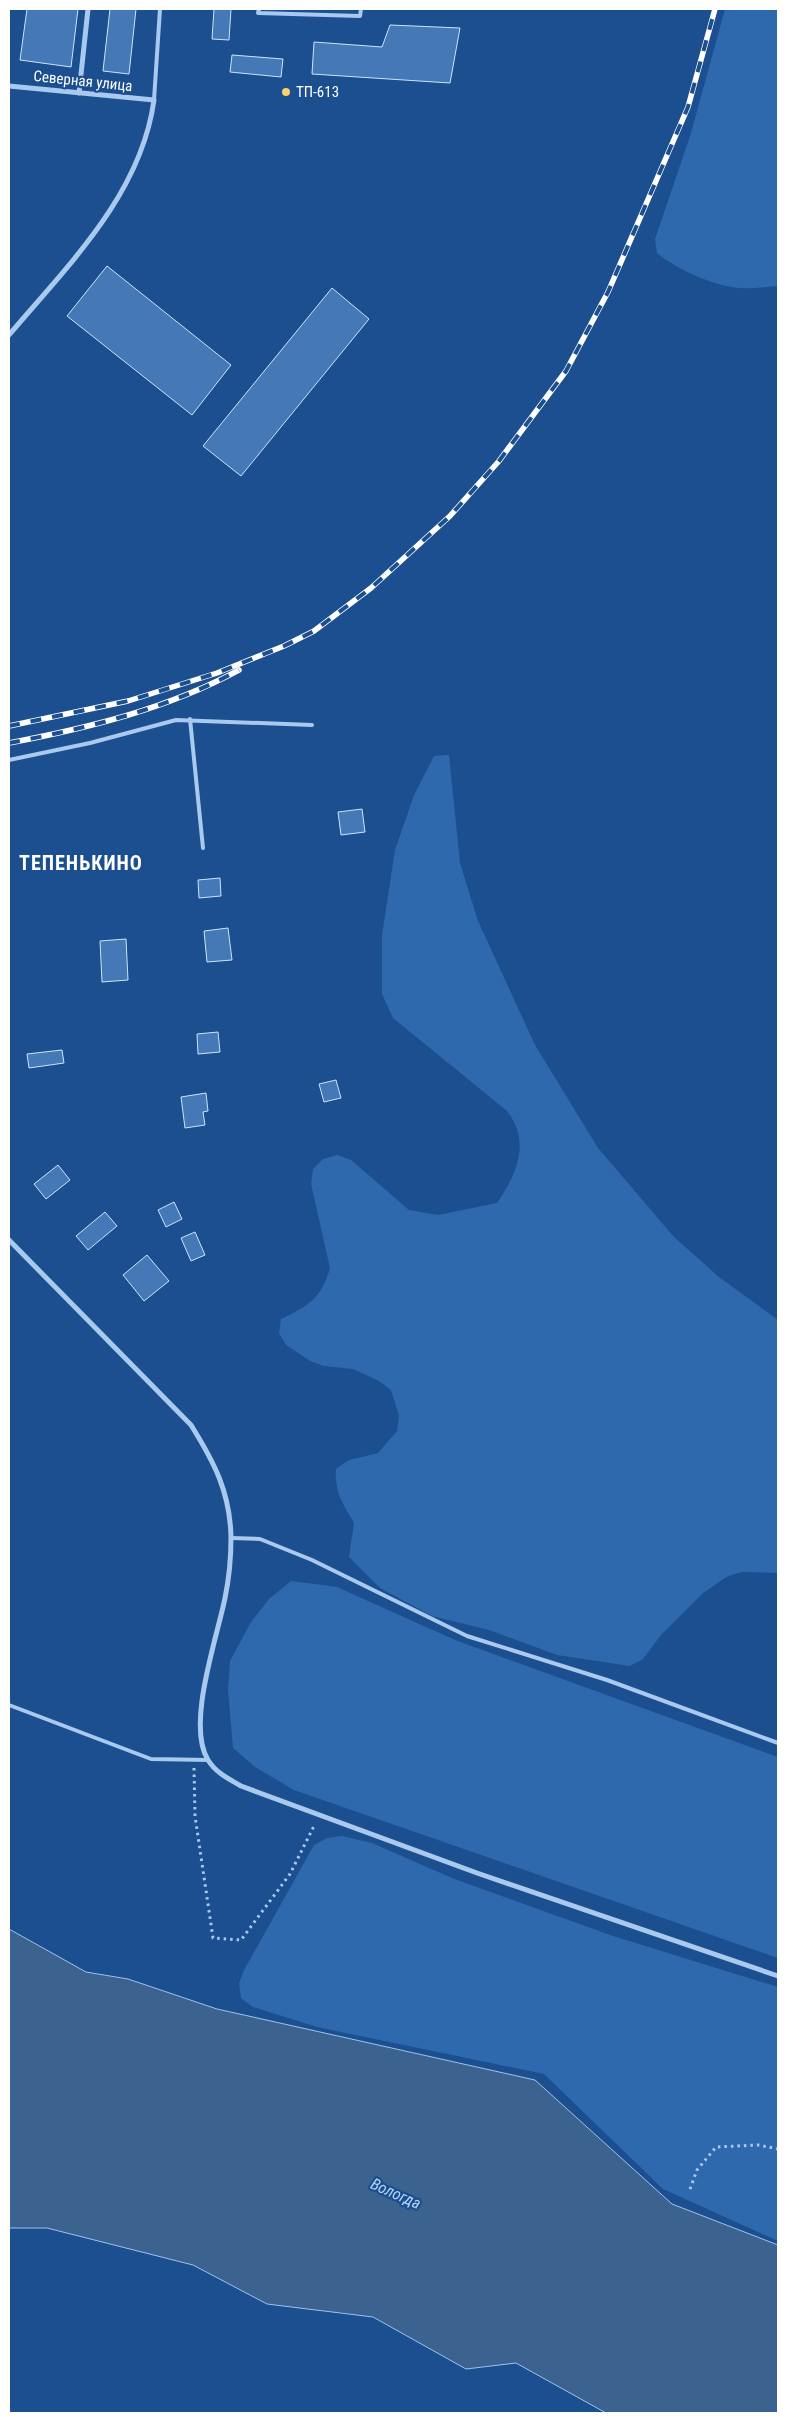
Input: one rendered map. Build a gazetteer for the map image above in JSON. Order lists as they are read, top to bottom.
{
  "streets": {
    "street": ["Северная улица"]
  },
  "districts": ["ТЕПЕНЬКИНО"],
  "water": ["Вологда"],
  "places": ["ТП-613"]
}
